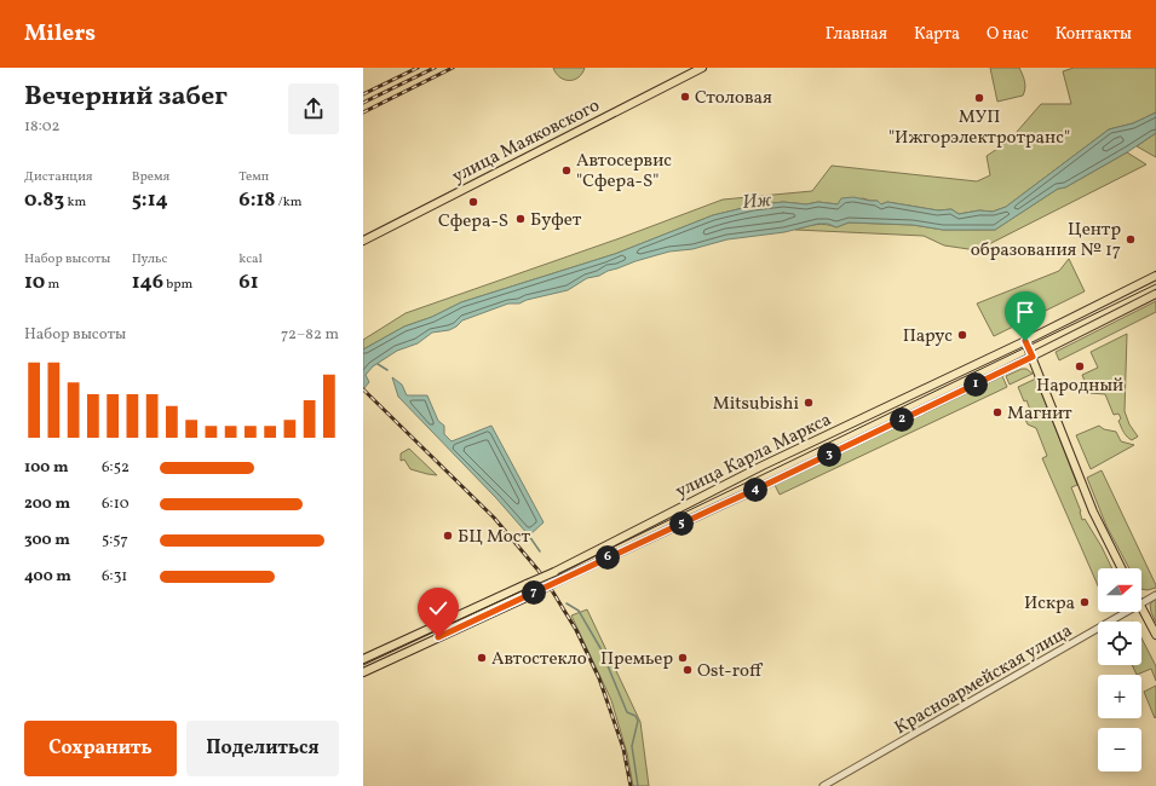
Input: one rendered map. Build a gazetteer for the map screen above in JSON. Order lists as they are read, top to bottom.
{
  "streets": {
    "main road": ["улица Маяковского", "улица Карла Маркса"],
    "street": ["Красноармейская улица"]
  },
  "water": ["Иж"],
  "places": [
    "Столовая",
    "МУП \"Ижгорэлектротранс\"",
    "Автосервис \"Сфера-S\"",
    "Сфера-S",
    "Буфет",
    "Центр образования № 17",
    "Парус",
    "Народный",
    "Mitsubishi",
    "Магнит",
    "БЦ Мост",
    "Искра",
    "Автостекло",
    "Премьер",
    "Ost-roff"
  ],
  "north": "right",
  "page": {
    "header": "Milers",
    "nav": [
      "Главная",
      "Карта",
      "О нас",
      "Контакты"
    ],
    "heading": ["Вечерний забег", "18:02"],
    "stats": [
      ["Дистанция", "0.83 km"],
      ["Время", "5:14"],
      ["Темп", "6:18 /km"],
      ["Набор высоты", "10 m"],
      ["Пульс", "146 bpm"],
      ["kcal", "61"]
    ],
    "chart": ["Набор высоты", "72–82 m"],
    "pins": [
      "1",
      "2",
      "3",
      "4",
      "5",
      "6",
      "7"
    ],
    "list": [
      {
        "name": "100 m",
        "note": "6:52"
      },
      {
        "name": "200 m",
        "note": "6:10"
      },
      {
        "name": "300 m",
        "note": "5:57"
      },
      {
        "name": "400 m",
        "note": "6:31"
      }
    ],
    "map_buttons": ["+", "−"],
    "buttons": ["Сохранить", "Поделиться"]
  }
}
